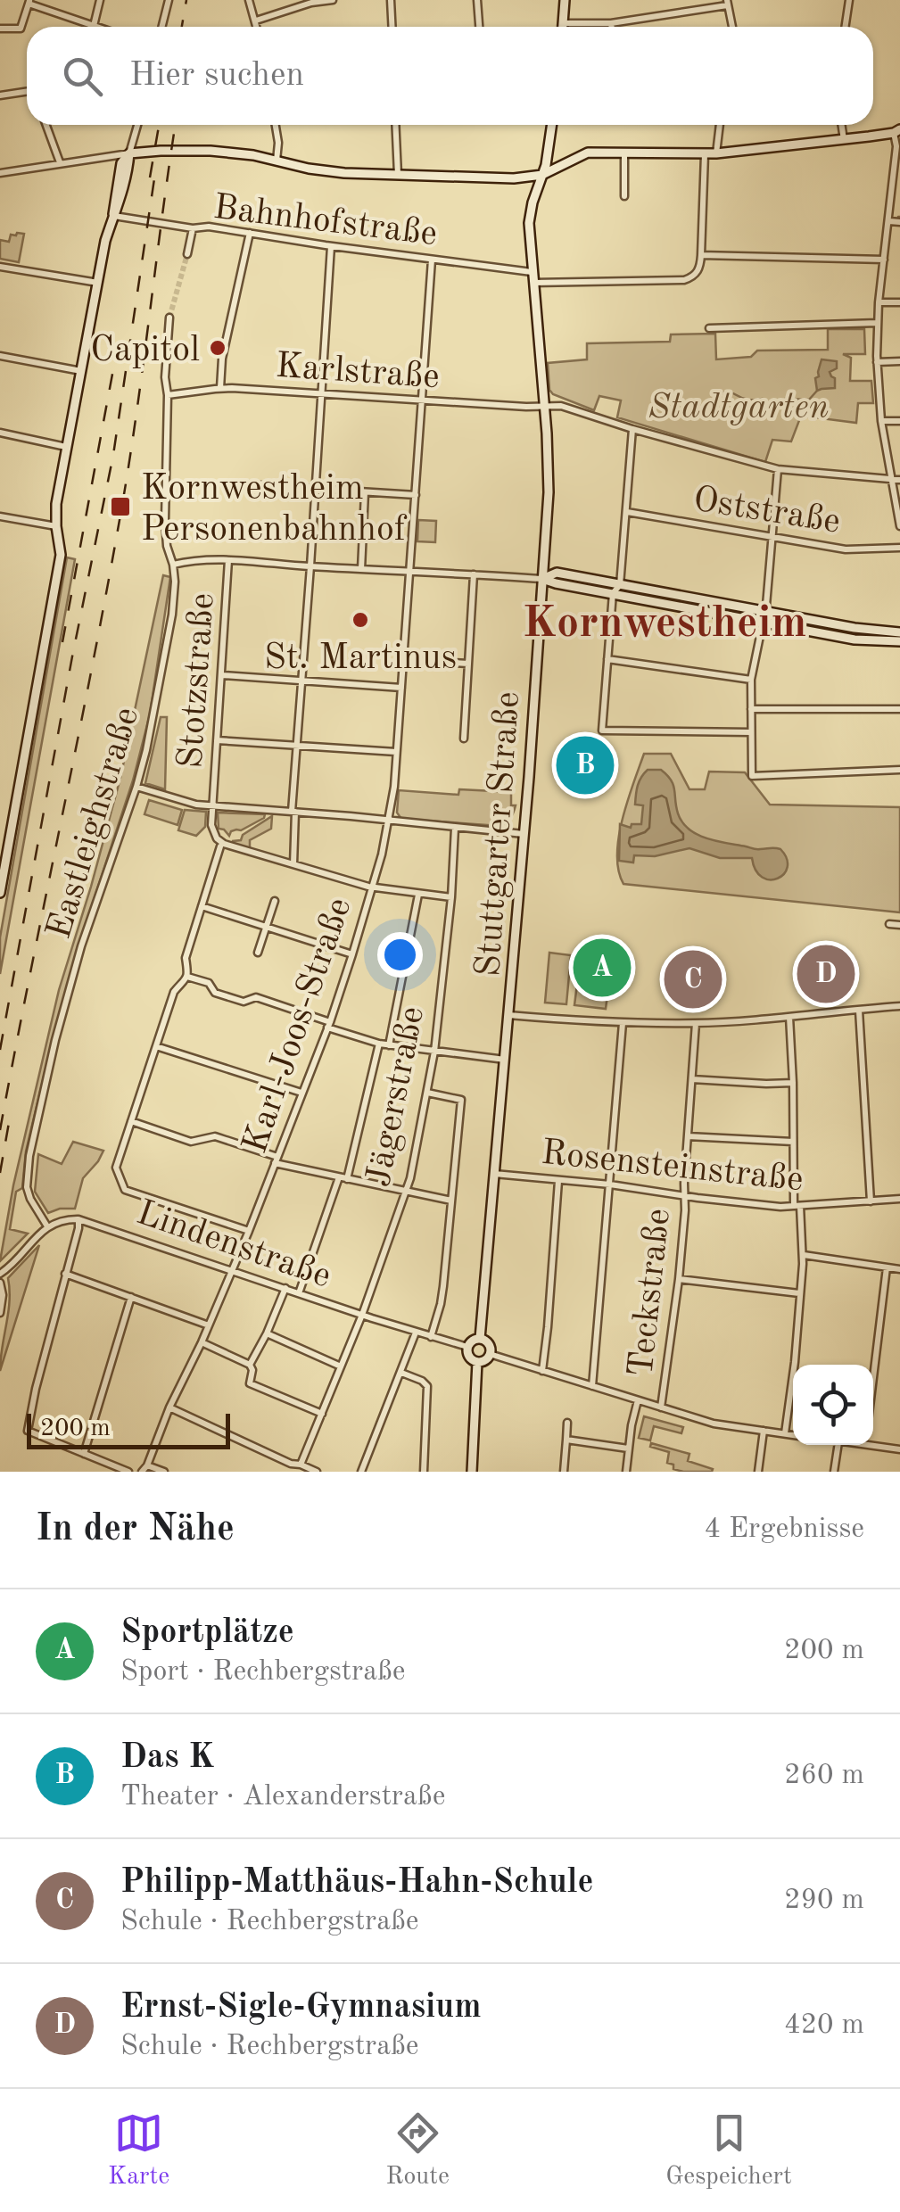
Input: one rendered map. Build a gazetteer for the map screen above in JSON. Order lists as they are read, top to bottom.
{
  "streets": {
    "main road": ["Stuttgarter Straße"],
    "street": [
      "Bahnhofstraße",
      "Karlstraße",
      "Oststraße",
      "Stotzstraße",
      "Eastleighstraße",
      "Karl-Joos-Straße",
      "Jägerstraße",
      "Rosensteinstraße",
      "Lindenstraße",
      "Teckstraße"
    ]
  },
  "crossings": [
    ["Bahnhofstraße", "Stuttgarter Straße"],
    ["Bahnhofstraße", "Karl-Joos-Straße"],
    ["Karlstraße", "Eastleighstraße"],
    ["Karlstraße", "Stuttgarter Straße"],
    ["Karlstraße", "Karl-Joos-Straße"],
    ["Stuttgarter Straße", "Rosensteinstraße"],
    ["Stuttgarter Straße", "Lindenstraße"],
    ["Karl-Joos-Straße", "Lindenstraße"],
    ["Jägerstraße", "Lindenstraße"],
    ["Rosensteinstraße", "Teckstraße"]
  ],
  "districts": ["Kornwestheim"],
  "parks": ["Stadtgarten"],
  "places": {
    "other": ["Capitol", "St. Martinus"],
    "transit": ["Kornwestheim Personenbahnhof"]
  },
  "scale_bar": "200 m",
  "page": {
    "search": "Hier suchen",
    "pins": [
      "B",
      "A",
      "D",
      "C"
    ],
    "scale": "200 m",
    "heading": ["In der Nähe", "4 Ergebnisse"],
    "list": [
      {
        "mark": "A",
        "name": "Sportplätze",
        "note": "Sport · Rechbergstraße",
        "value": "200 m"
      },
      {
        "mark": "B",
        "name": "Das K",
        "note": "Theater · Alexanderstraße",
        "value": "260 m"
      },
      {
        "mark": "C",
        "name": "Philipp-Matthäus-Hahn-Schule",
        "note": "Schule · Rechbergstraße",
        "value": "290 m"
      },
      {
        "mark": "D",
        "name": "Ernst-Sigle-Gymnasium",
        "note": "Schule · Rechbergstraße",
        "value": "420 m"
      }
    ],
    "nav": ["Karte", "Route", "Gespeichert"]
  }
}
